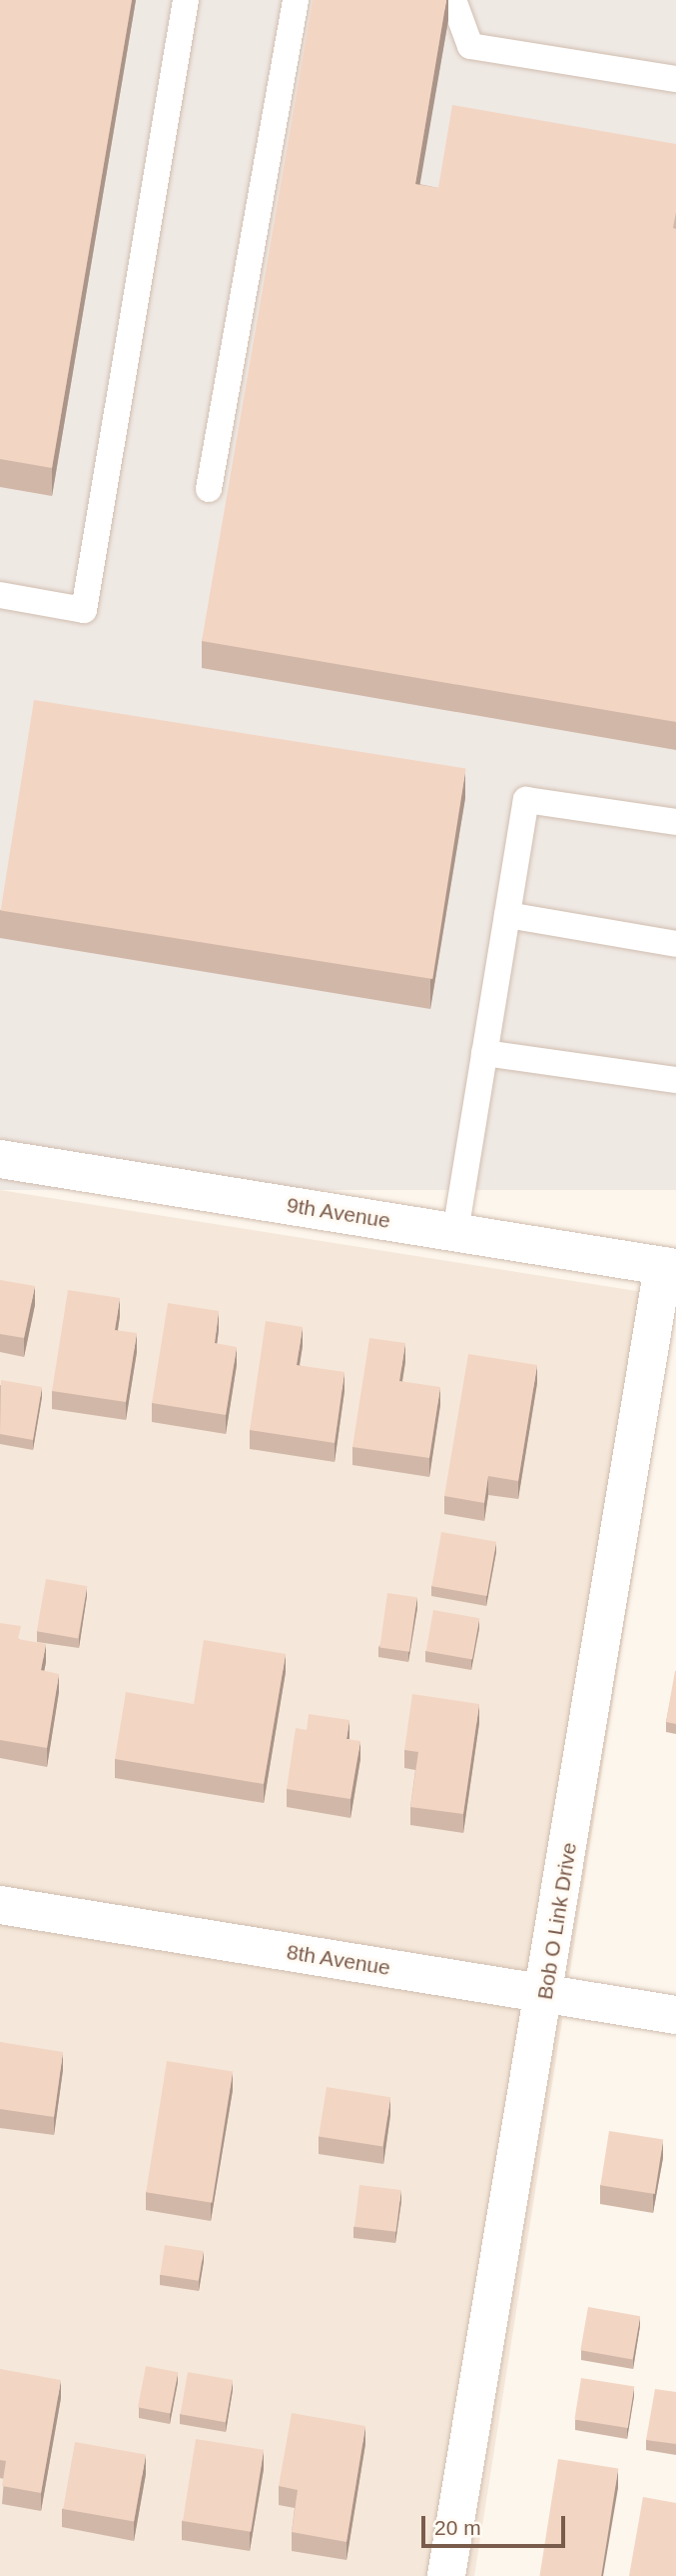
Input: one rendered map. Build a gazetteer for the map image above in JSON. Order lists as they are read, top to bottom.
{
  "streets": {
    "street": ["9th Avenue", "Bob O Link Drive", "8th Avenue"]
  },
  "crossings": [
    ["9th Avenue", "Bob O Link Drive"],
    ["Bob O Link Drive", "8th Avenue"]
  ],
  "scale_bar": "20 m"
}
